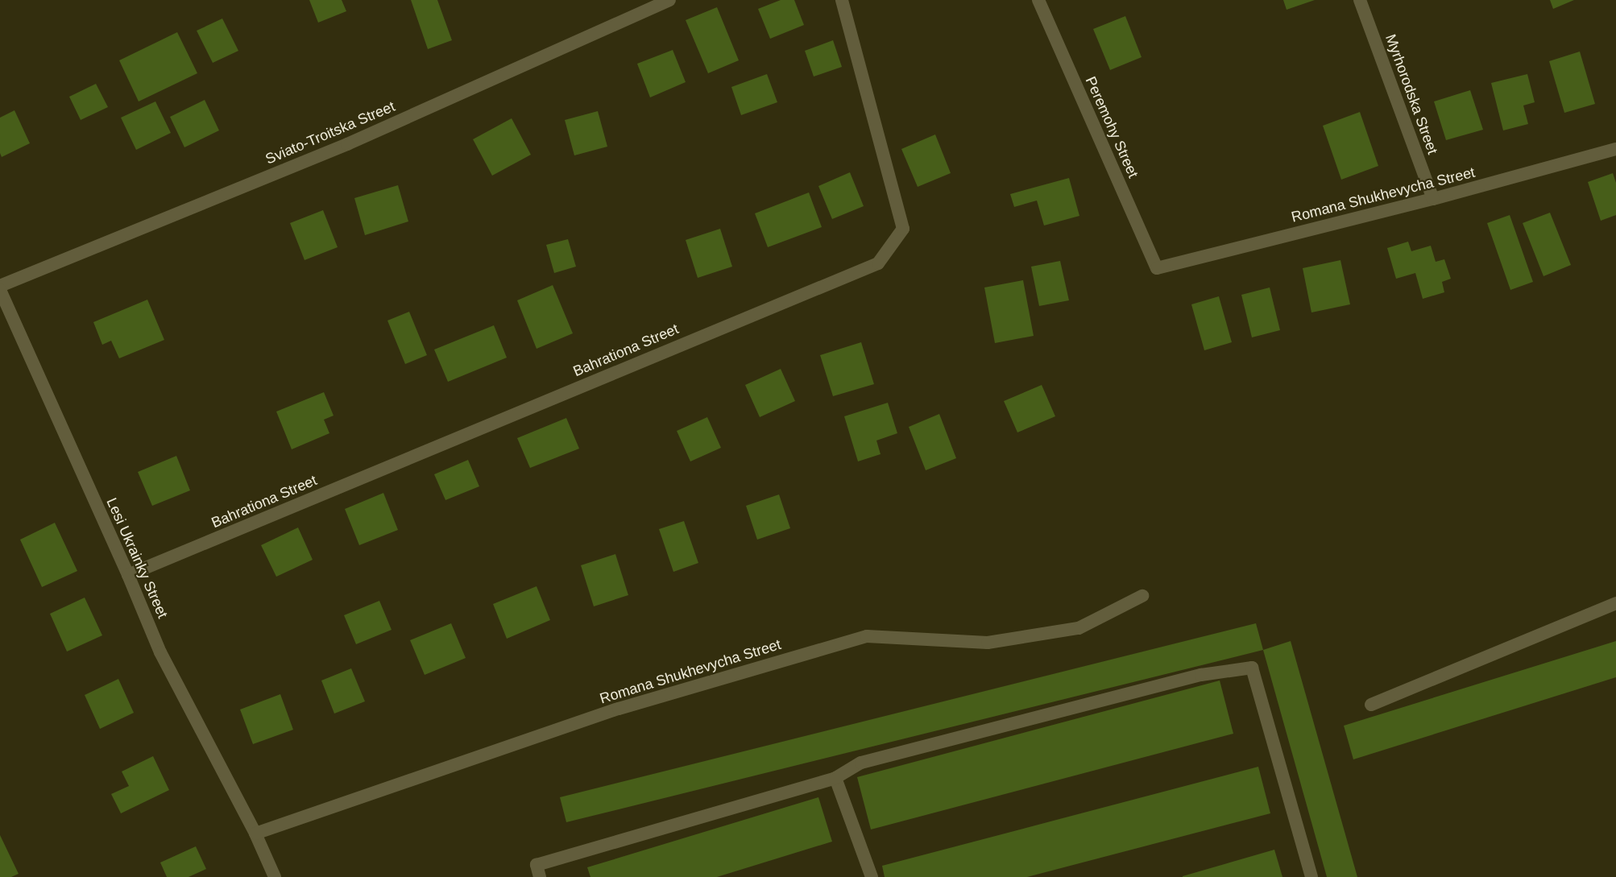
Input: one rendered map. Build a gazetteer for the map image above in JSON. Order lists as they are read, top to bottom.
{
  "streets": {
    "street": [
      "Myrhorodska Street",
      "Peremohy Street",
      "Sviato-Troitska Street",
      "Romana Shukhevycha Street",
      "Bahrationa Street",
      "Lesi Ukrainky Street"
    ]
  },
  "crossings": [
    ["Myrhorodska Street", "Romana Shukhevycha Street"],
    ["Peremohy Street", "Romana Shukhevycha Street"],
    ["Romana Shukhevycha Street", "Lesi Ukrainky Street"],
    ["Bahrationa Street", "Lesi Ukrainky Street"]
  ]
}
